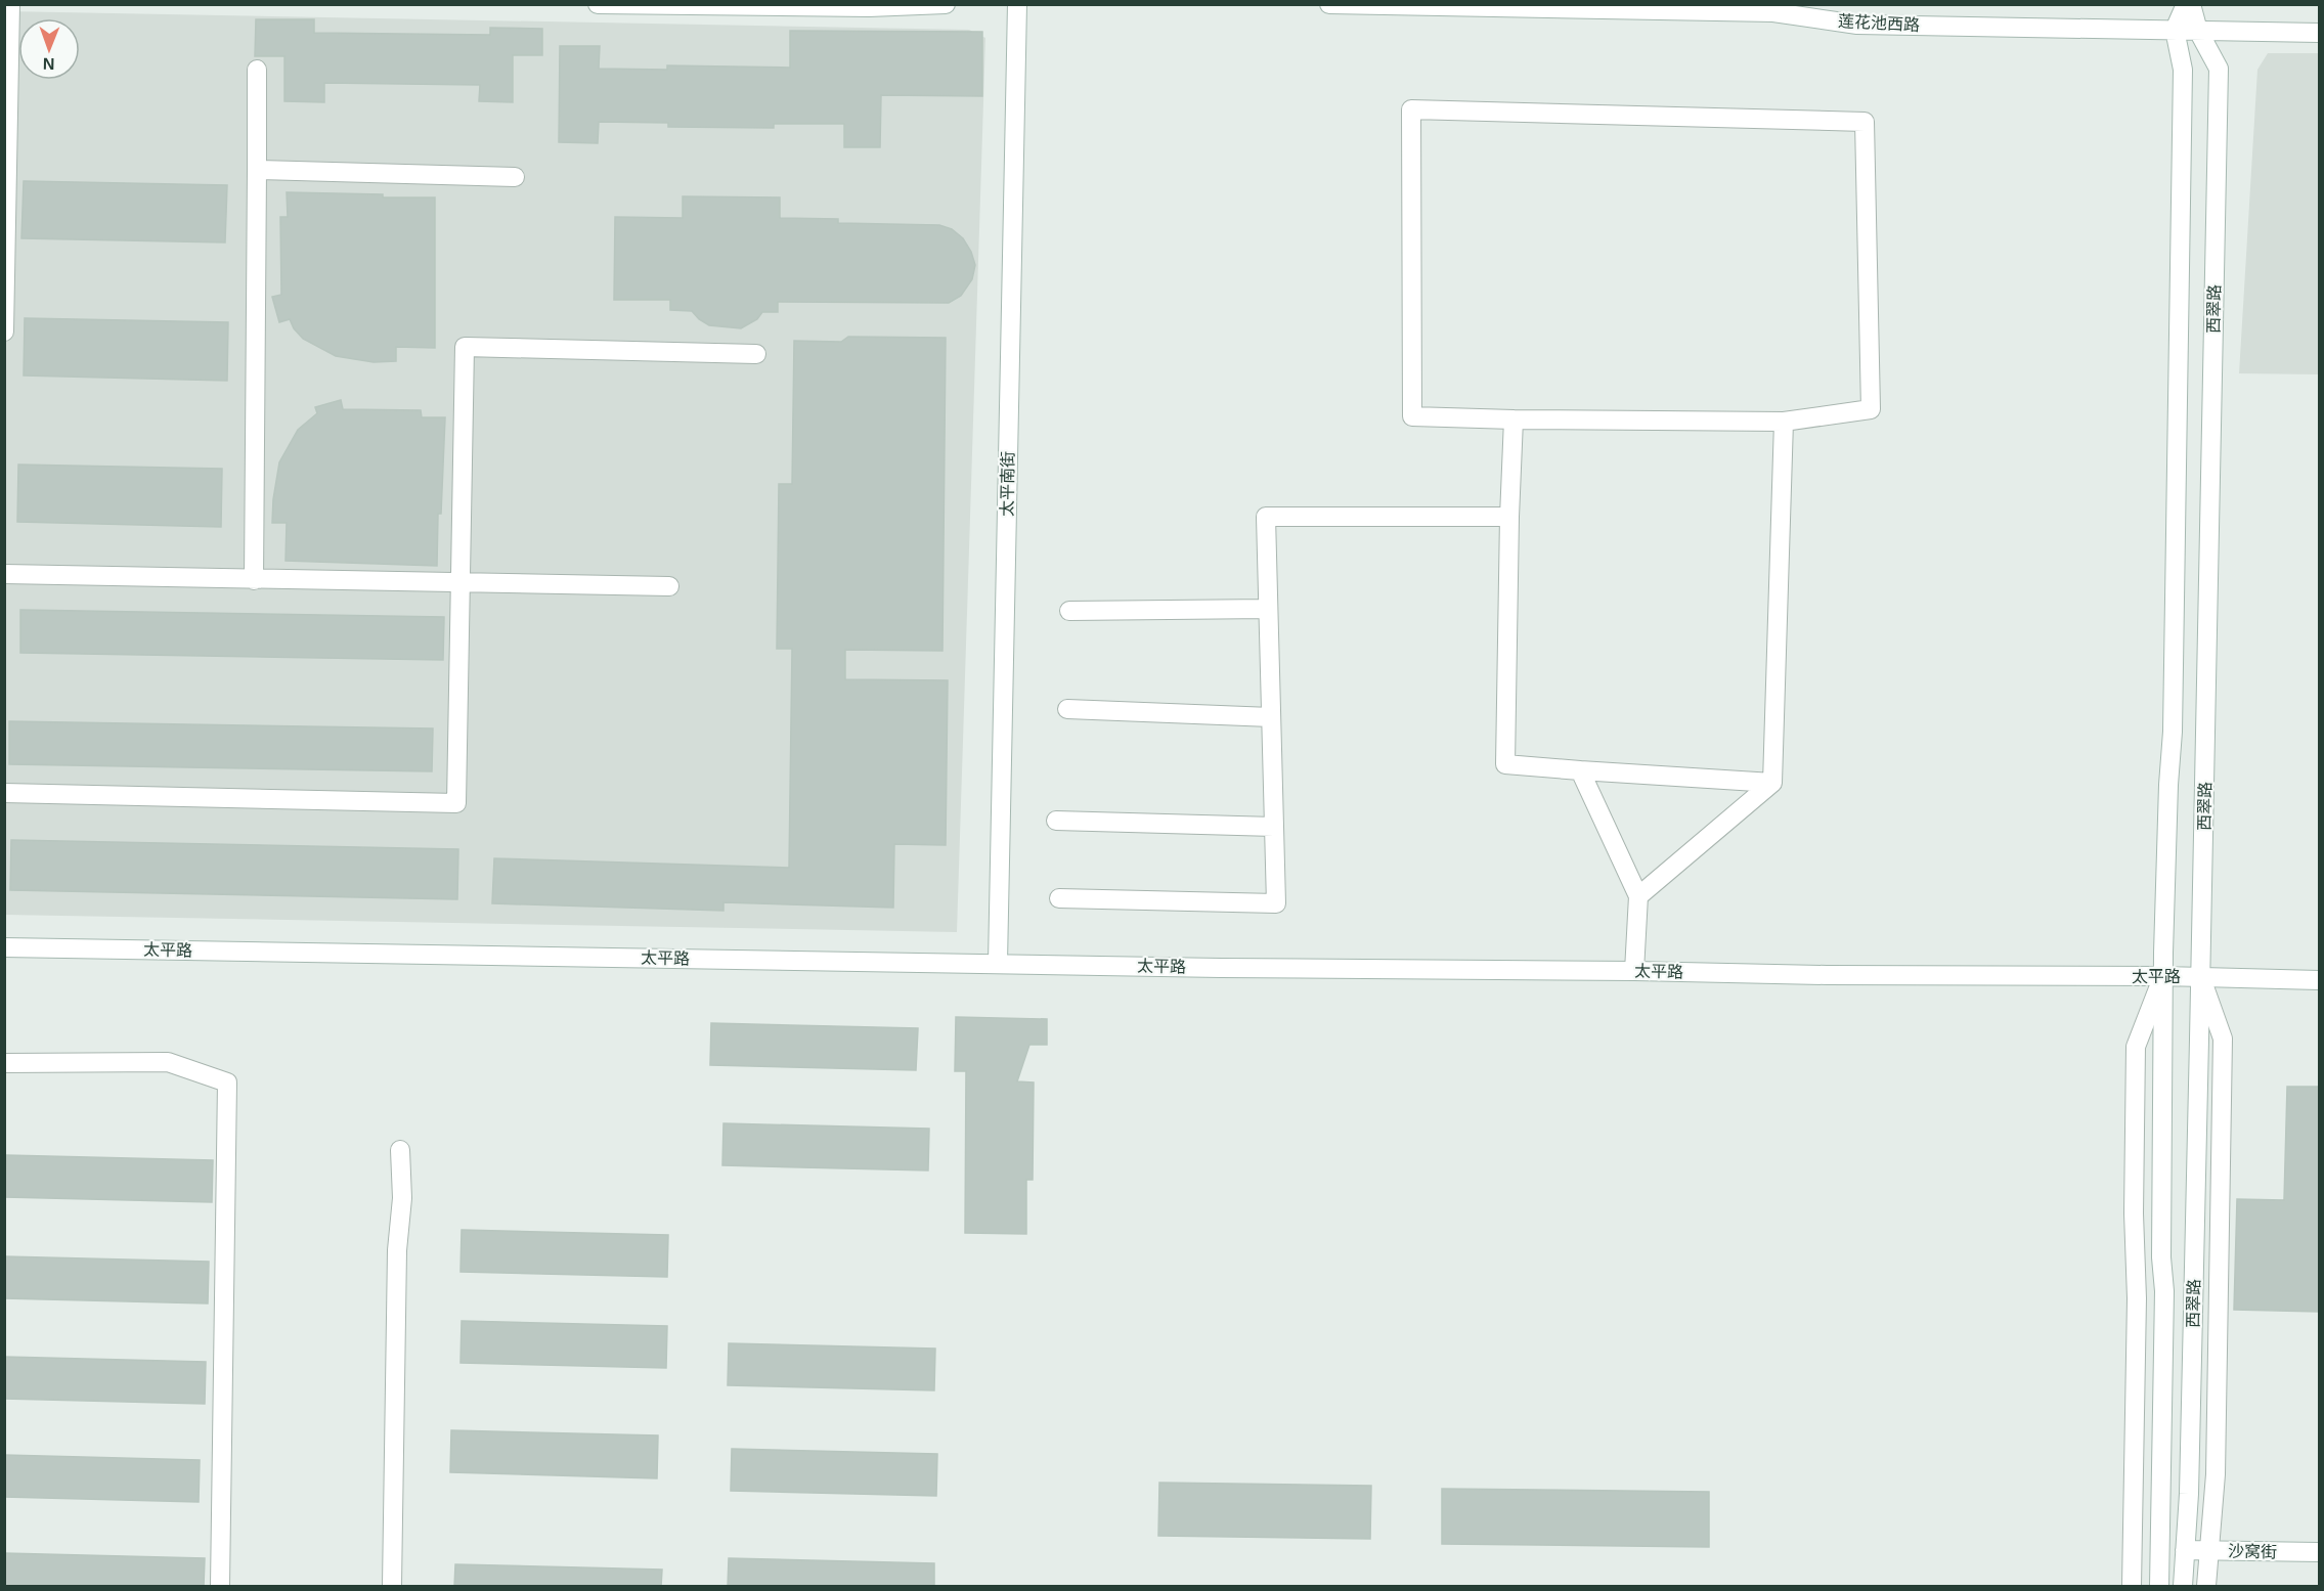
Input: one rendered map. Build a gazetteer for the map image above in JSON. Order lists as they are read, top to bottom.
{
  "streets": {
    "street": [
      "莲花池西路",
      "西翠路",
      "太平南街",
      "太平路",
      "沙窝街"
    ]
  },
  "crossings": [
    ["莲花池西路", "西翠路"],
    ["西翠路", "太平路"],
    ["西翠路", "沙窝街"],
    ["太平南街", "太平路"]
  ],
  "north": "bottom"
}
